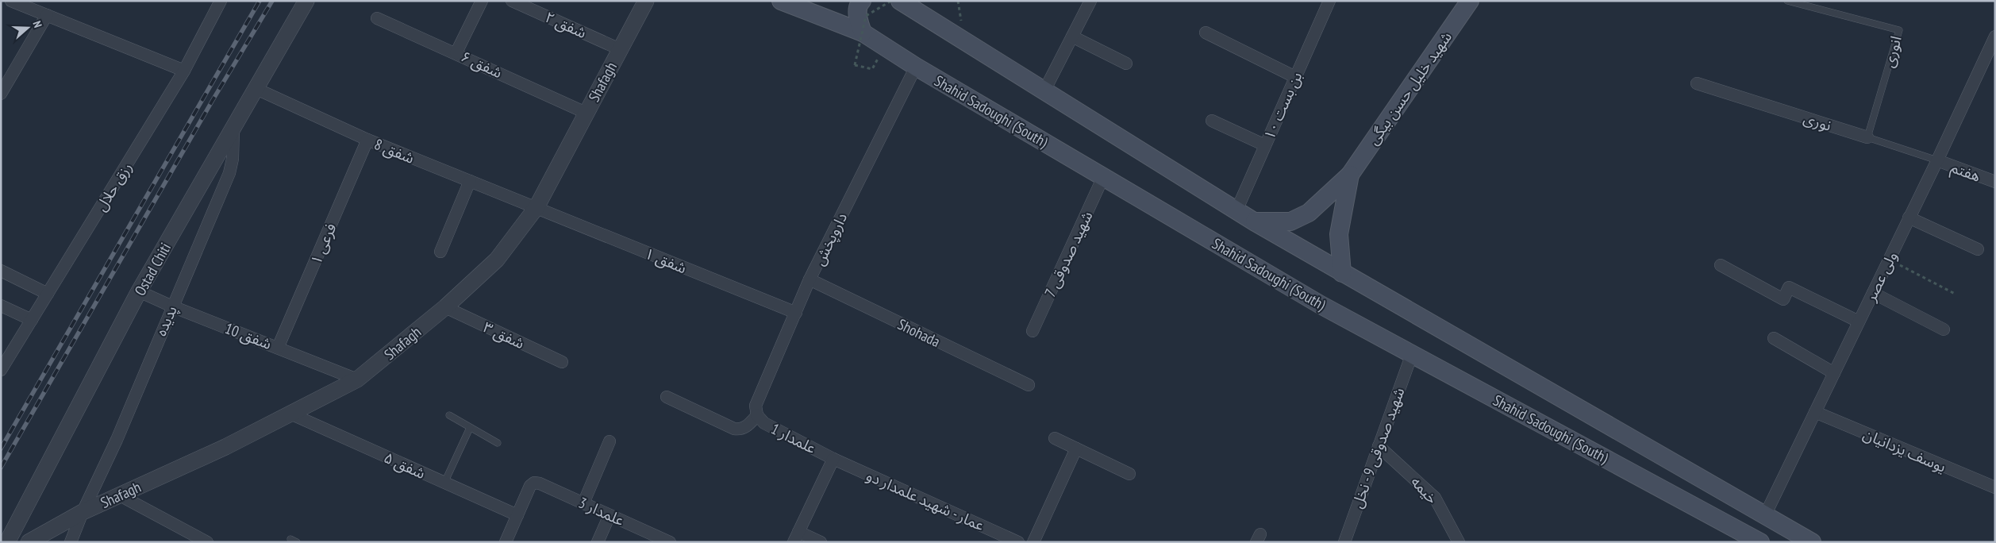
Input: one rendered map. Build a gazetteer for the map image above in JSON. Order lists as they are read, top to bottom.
{
  "streets": {
    "main road": ["شهید خلیل حسن بیگی", "Shahid Sadoughi (South)"],
    "street": [
      "شفق ۲",
      "شفق ۶",
      "Shafagh",
      "بن بست ۱۰",
      "نوری",
      "شفق 8",
      "هفتم",
      "رزق حلال",
      "داروپخش",
      "فرعی ۱",
      "شهید صدوقی 7",
      "شفق ۱",
      "Ostad Chiti",
      "ولی عصر",
      "پدیده",
      "Shohada",
      "شفق ۳",
      "شفق 10",
      "علمدار 1",
      "شهید صدوقی 9 - نخل",
      "یوسف یزدانیان",
      "شفق ۵",
      "خیمه",
      "عمار - شهید علمدار دو",
      "علمدار 3"
    ],
    "lane": ["انوری"]
  },
  "crossings": [
    ["شفق ۲", "Shafagh"],
    ["انوری", "نوری"],
    ["شفق ۶", "Shafagh"],
    ["Shafagh", "شفق 8"],
    ["Shafagh", "شفق ۱"],
    ["Shafagh", "پدیده"],
    ["Shafagh", "شفق ۳"],
    ["Shafagh", "شفق 10"],
    ["Shafagh", "شفق ۵"],
    ["بن بست ۱۰", "Shahid Sadoughi (South)"],
    ["Shahid Sadoughi (South)", "داروپخش"],
    ["Shahid Sadoughi (South)", "شهید صدوقی 7"],
    ["Shahid Sadoughi (South)", "ولی عصر"],
    ["Shahid Sadoughi (South)", "شهید صدوقی 9 - نخل"],
    ["نوری", "هفتم"],
    ["نوری", "ولی عصر"],
    ["شفق 8", "فرعی ۱"],
    ["شفق 8", "شفق ۱"],
    ["شفق 8", "Ostad Chiti"],
    ["هفتم", "ولی عصر"],
    ["داروپخش", "شفق ۱"],
    ["داروپخش", "Shohada"],
    ["داروپخش", "علمدار 1"],
    ["فرعی ۱", "شفق 10"],
    ["Ostad Chiti", "پدیده"],
    ["Ostad Chiti", "شفق 10"],
    ["ولی عصر", "یوسف یزدانیان"],
    ["پدیده", "شفق 10"],
    ["علمدار 1", "عمار - شهید علمدار دو"],
    ["شهید صدوقی 9 - نخل", "خیمه"],
    ["شفق ۵", "علمدار 3"]
  ],
  "north": "right"
}
